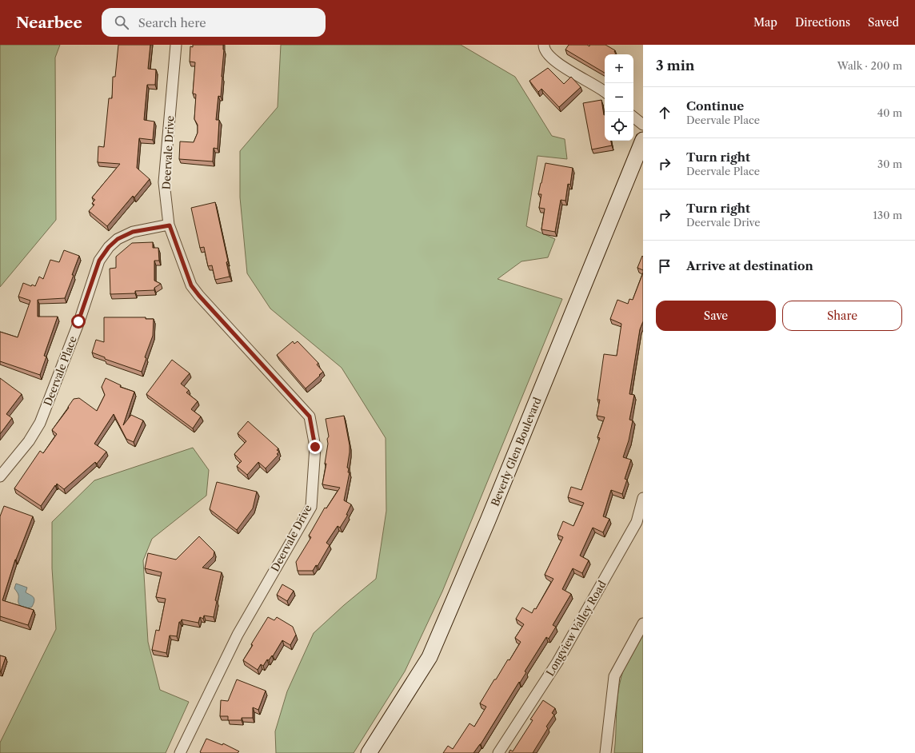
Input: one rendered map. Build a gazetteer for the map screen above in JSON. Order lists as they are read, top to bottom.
{
  "streets": {
    "main road": ["Beverly Glen Boulevard"],
    "street": ["Deervale Drive", "Deervale Place", "Longview Valley Road"]
  },
  "crossings": [
    ["Deervale Drive", "Deervale Place"]
  ],
  "page": {
    "header": "Nearbee",
    "search": "Search here",
    "nav": ["Map", "Directions", "Saved"],
    "heading": ["3 min", "Walk · 200 m"],
    "map_buttons": ["+", "−"],
    "list": [
      ["Continue", "Deervale Place", "40 m"],
      ["Turn right", "Deervale Place", "30 m"],
      ["Turn right", "Deervale Drive", "130 m"],
      "Arrive at destination"
    ],
    "buttons": ["Save", "Share"]
  }
}
